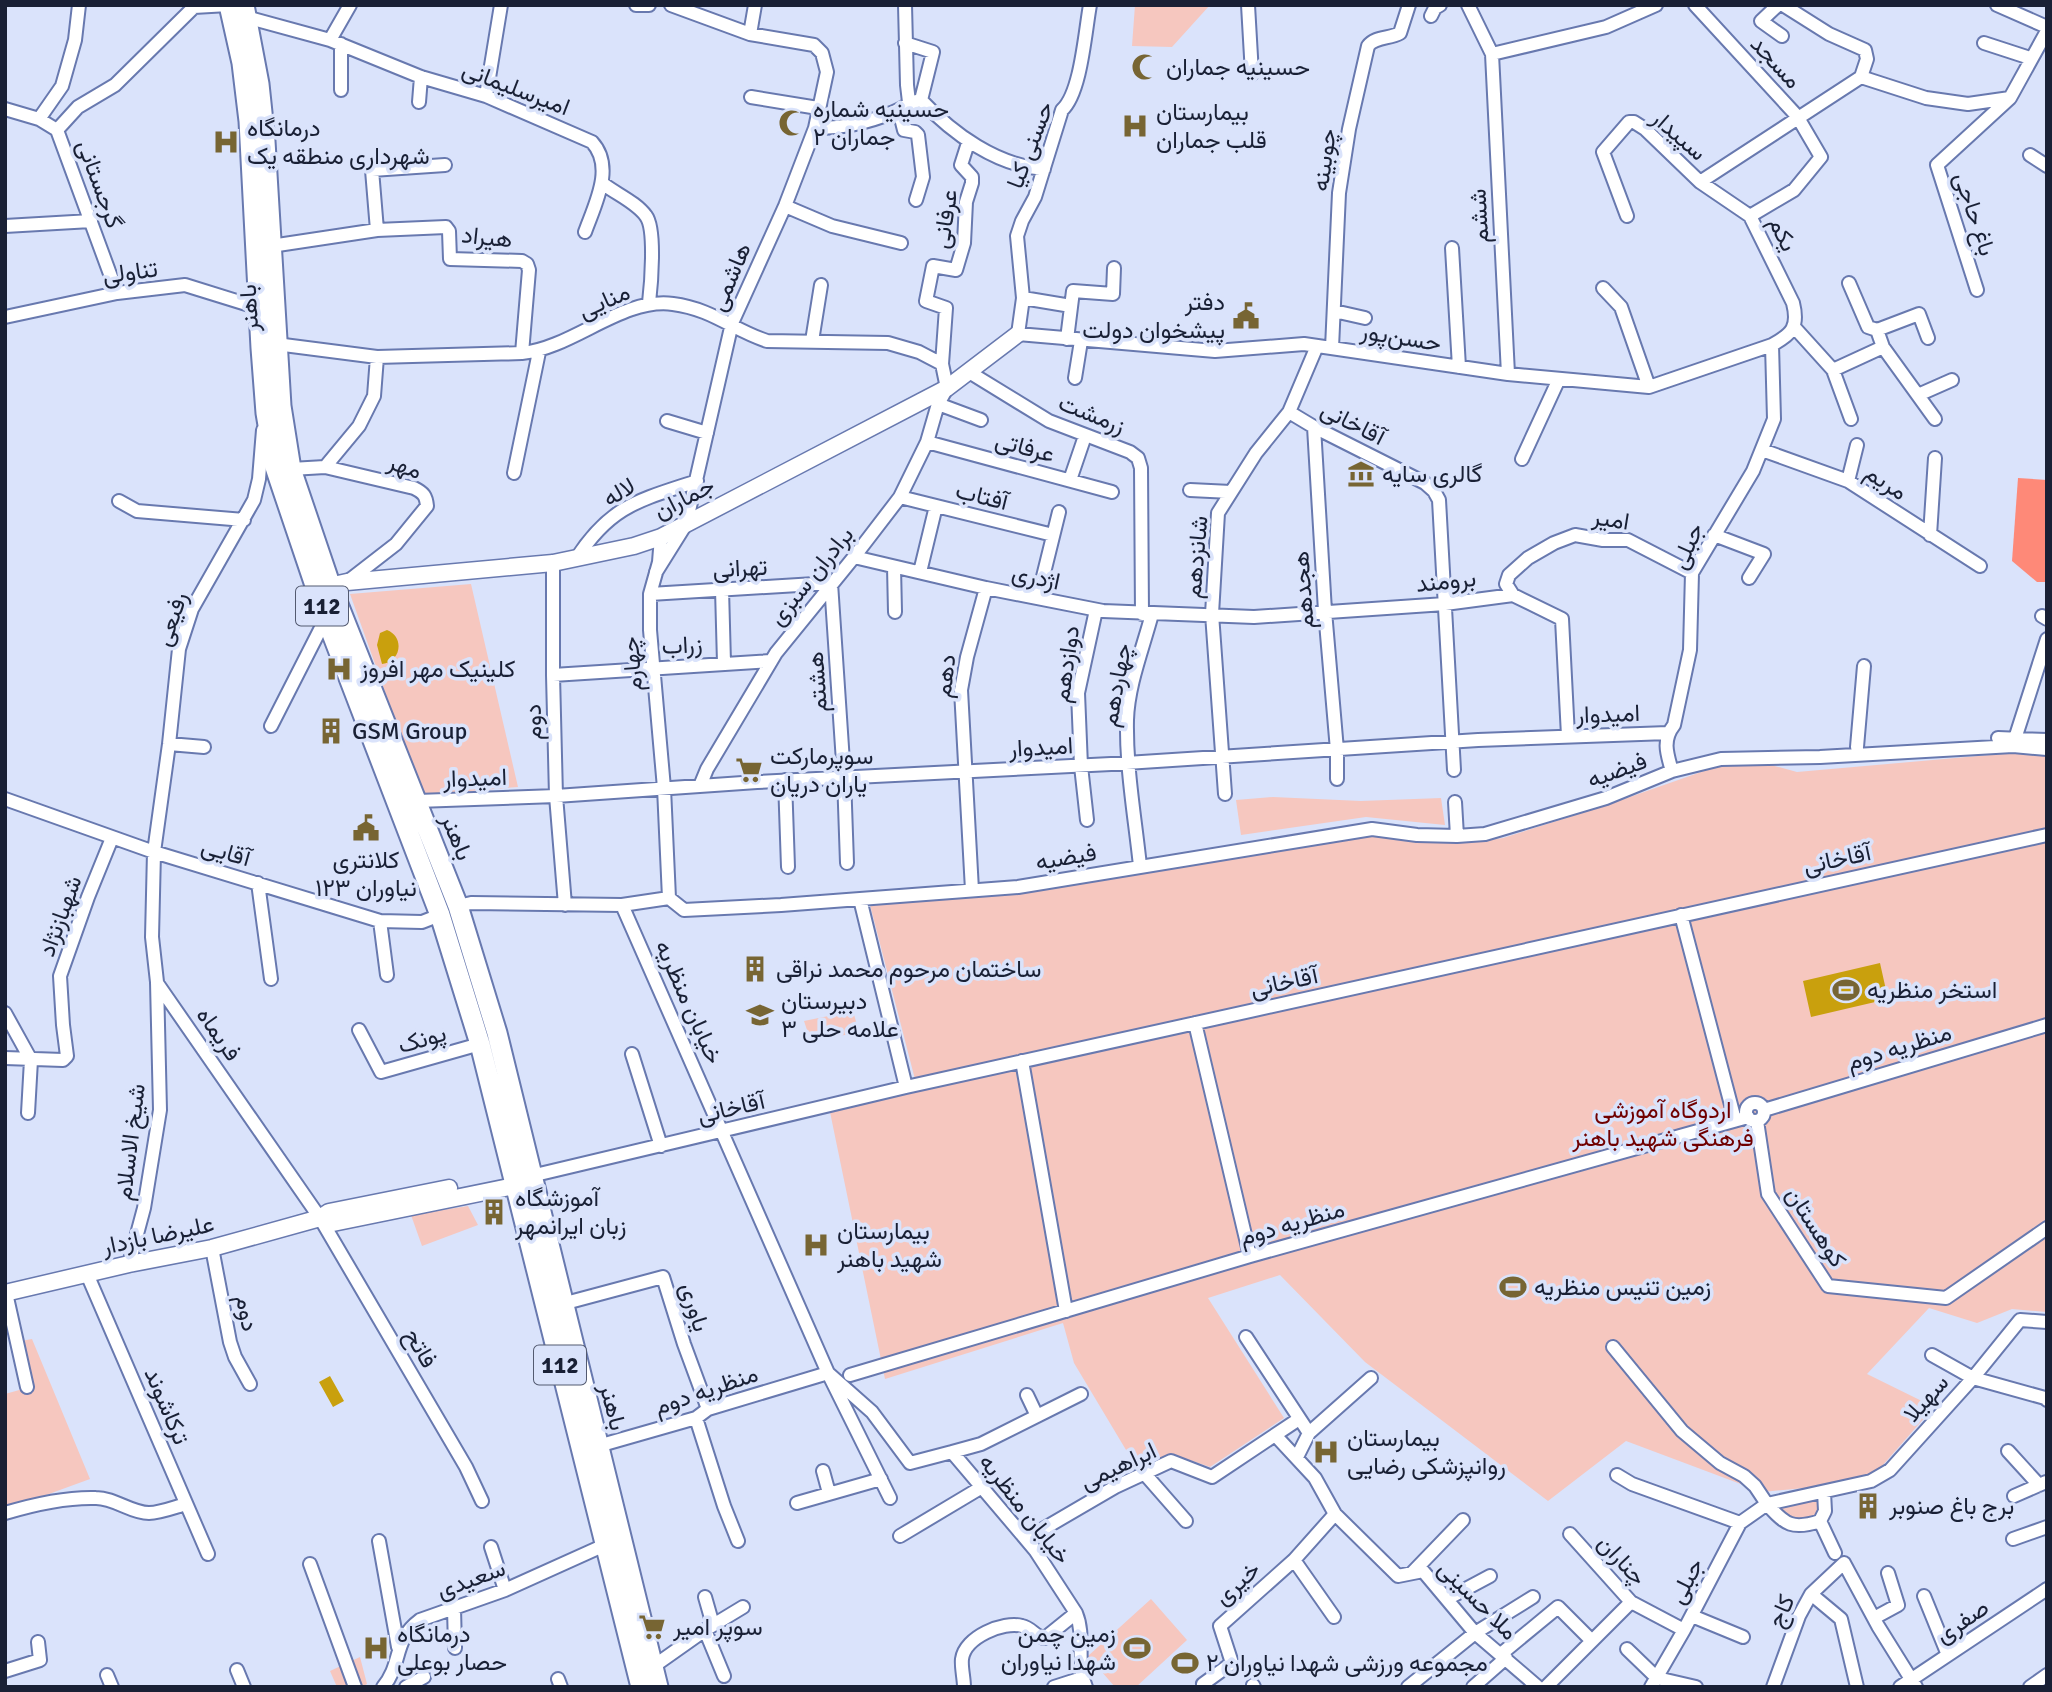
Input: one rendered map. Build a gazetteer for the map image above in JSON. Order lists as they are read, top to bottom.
{
  "streets": {
    "main road": [
      "باهنر",
      "جماران",
      "112",
      "علیرضا بازدار"
    ],
    "street": [
      "مسجد",
      "امیرسلیمانی",
      "سپیدار",
      "حسنی کیا",
      "چوبینه",
      "گرجستانی",
      "باغ حاجی",
      "ششم",
      "عرفانی",
      "یکم",
      "هیراد",
      "تناولی",
      "هاشمی",
      "منایی",
      "حسن‌پور",
      "زرمشت",
      "آقاخانی",
      "عرفاتی",
      "مهر",
      "مریم",
      "لاله",
      "آفتاب",
      "امیر",
      "جبلی",
      "شانزدهم",
      "تهرانی",
      "برادران سبزی",
      "اژدری",
      "برومند",
      "هجدهم",
      "رفیعی",
      "زراب",
      "چهارم",
      "دوازدهم",
      "دهم",
      "هشتم",
      "چهاردهم",
      "امیدوار",
      "دوم",
      "فیضیه",
      "آقایی",
      "شهبازنژاد",
      "خیابان منظریه",
      "فریماه",
      "پونک",
      "منظریه دوم",
      "شیخ الاسلام",
      "کوهستان",
      "یاوری",
      "فاتح",
      "سهیلا",
      "ترکاشوند",
      "ابراهیمی",
      "چناران",
      "سعیدی",
      "خیری",
      "ملا حسینی",
      "کاج",
      "صفری"
    ]
  },
  "crossings": [
    ["مسجد", "سپیدار"],
    ["مسجد", "یکم"],
    ["امیرسلیمانی", "باهنر"],
    ["سپیدار", "یکم"],
    ["حسنی کیا", "حسن‌پور"],
    ["حسنی کیا", "جماران"],
    ["چوبینه", "حسن‌پور"],
    ["گرجستانی", "تناولی"],
    ["ششم", "حسن‌پور"],
    ["عرفانی", "منایی"],
    ["عرفانی", "جماران"],
    ["عرفانی", "برادران سبزی"],
    ["هیراد", "منایی"],
    ["هیراد", "باهنر"],
    ["تناولی", "باهنر"],
    ["هاشمی", "منایی"],
    ["هاشمی", "لاله"],
    ["هاشمی", "جماران"],
    ["هاشمی", "چهارم"],
    ["منایی", "باهنر"],
    ["باهنر", "آقاخانی"],
    ["باهنر", "مهر"],
    ["باهنر", "جماران"],
    ["باهنر", "رفیعی"],
    ["باهنر", "امیدوار"],
    ["باهنر", "فیضیه"],
    ["باهنر", "آقایی"],
    ["باهنر", "پونک"],
    ["باهنر", "منظریه دوم"],
    ["باهنر", "علیرضا بازدار"],
    ["باهنر", "یاوری"],
    ["باهنر", "سعیدی"],
    ["حسن‌پور", "جماران"],
    ["حسن‌پور", "جبلی"],
    ["حسن‌پور", "شانزدهم"],
    ["زرمشت", "جماران"],
    ["زرمشت", "اژدری"],
    ["زرمشت", "چهاردهم"],
    ["آقاخانی", "شانزدهم"],
    ["آقاخانی", "برومند"],
    ["آقاخانی", "هجدهم"],
    ["آقاخانی", "امیدوار"],
    ["آقاخانی", "خیابان منظریه"],
    ["آقاخانی", "علیرضا بازدار"],
    ["عرفاتی", "برادران سبزی"],
    ["مهر", "جماران"],
    ["مریم", "جبلی"],
    ["لاله", "جماران"],
    ["آفتاب", "برادران سبزی"],
    ["جماران", "برادران سبزی"],
    ["جماران", "چهارم"],
    ["جماران", "دوم"],
    ["امیر", "جبلی"],
    ["امیر", "برومند"],
    ["جبلی", "امیدوار"],
    ["جبلی", "سهیلا"],
    ["جبلی", "چناران"],
    ["شانزدهم", "اژدری"],
    ["شانزدهم", "برومند"],
    ["شانزدهم", "امیدوار"],
    ["تهرانی", "برادران سبزی"],
    ["تهرانی", "چهارم"],
    ["تهرانی", "هشتم"],
    ["برادران سبزی", "اژدری"],
    ["برادران سبزی", "زراب"],
    ["برادران سبزی", "هشتم"],
    ["برادران سبزی", "امیدوار"],
    ["اژدری", "برومند"],
    ["اژدری", "دوازدهم"],
    ["اژدری", "دهم"],
    ["اژدری", "چهاردهم"],
    ["برومند", "هجدهم"],
    ["برومند", "امیدوار"],
    ["هجدهم", "امیدوار"],
    ["رفیعی", "آقایی"],
    ["رفیعی", "فریماه"],
    ["زراب", "چهارم"],
    ["زراب", "دوم"],
    ["چهارم", "امیدوار"],
    ["چهارم", "فیضیه"],
    ["دوازدهم", "امیدوار"],
    ["دهم", "امیدوار"],
    ["دهم", "فیضیه"],
    ["هشتم", "امیدوار"],
    ["چهاردهم", "امیدوار"],
    ["چهاردهم", "فیضیه"],
    ["امیدوار", "دوم"],
    ["دوم", "فیضیه"],
    ["دوم", "علیرضا بازدار"],
    ["فیضیه", "خیابان منظریه"],
    ["آقایی", "شهبازنژاد"],
    ["آقایی", "فریماه"],
    ["خیابان منظریه", "منظریه دوم"],
    ["خیابان منظریه", "ابراهیمی"],
    ["فریماه", "شیخ الاسلام"],
    ["فریماه", "علیرضا بازدار"],
    ["فریماه", "فاتح"],
    ["منظریه دوم", "کوهستان"],
    ["منظریه دوم", "یاوری"],
    ["شیخ الاسلام", "علیرضا بازدار"],
    ["علیرضا بازدار", "فاتح"],
    ["علیرضا بازدار", "ترکاشوند"],
    ["ابراهیمی", "ملا حسینی"],
    ["خیری", "ملا حسینی"]
  ],
  "parks": ["اردوگاه آموزشی فرهنگی شهید باهنر"],
  "places": {
    "mosque": ["حسینیه جماران", "حسینیه شماره ۲ جماران"],
    "hospital": [
      "بیمارستان قلب جماران",
      "درمانگاه شهرداری منطقه یک",
      "کلینیک مهر افروز",
      "بیمارستان شهید باهنر",
      "بیمارستان روانپزشکی رضایی",
      "درمانگاه حصار بوعلی"
    ],
    "public building": ["دفتر پیشخوان دولت", "کلانتری ۱۲۳ نیاوران"],
    "museum": ["گالری سایه"],
    "building": [
      "GSM Group",
      "ساختمان مرحوم محمد نراقی",
      "آموزشگاه زبان ایرانمهر",
      "برج باغ صنوبر"
    ],
    "supermarket": ["سوپرمارکت یاران دریان", "سوپر امیر"],
    "sports": [
      "استخر منظریه",
      "زمین تنیس منظریه",
      "زمین چمن شهدا نیاوران",
      "مجموعه ورزشی شهدا نیاوران ۲"
    ],
    "school or university": ["دبیرستان علامه حلی ۳"]
  }
}
